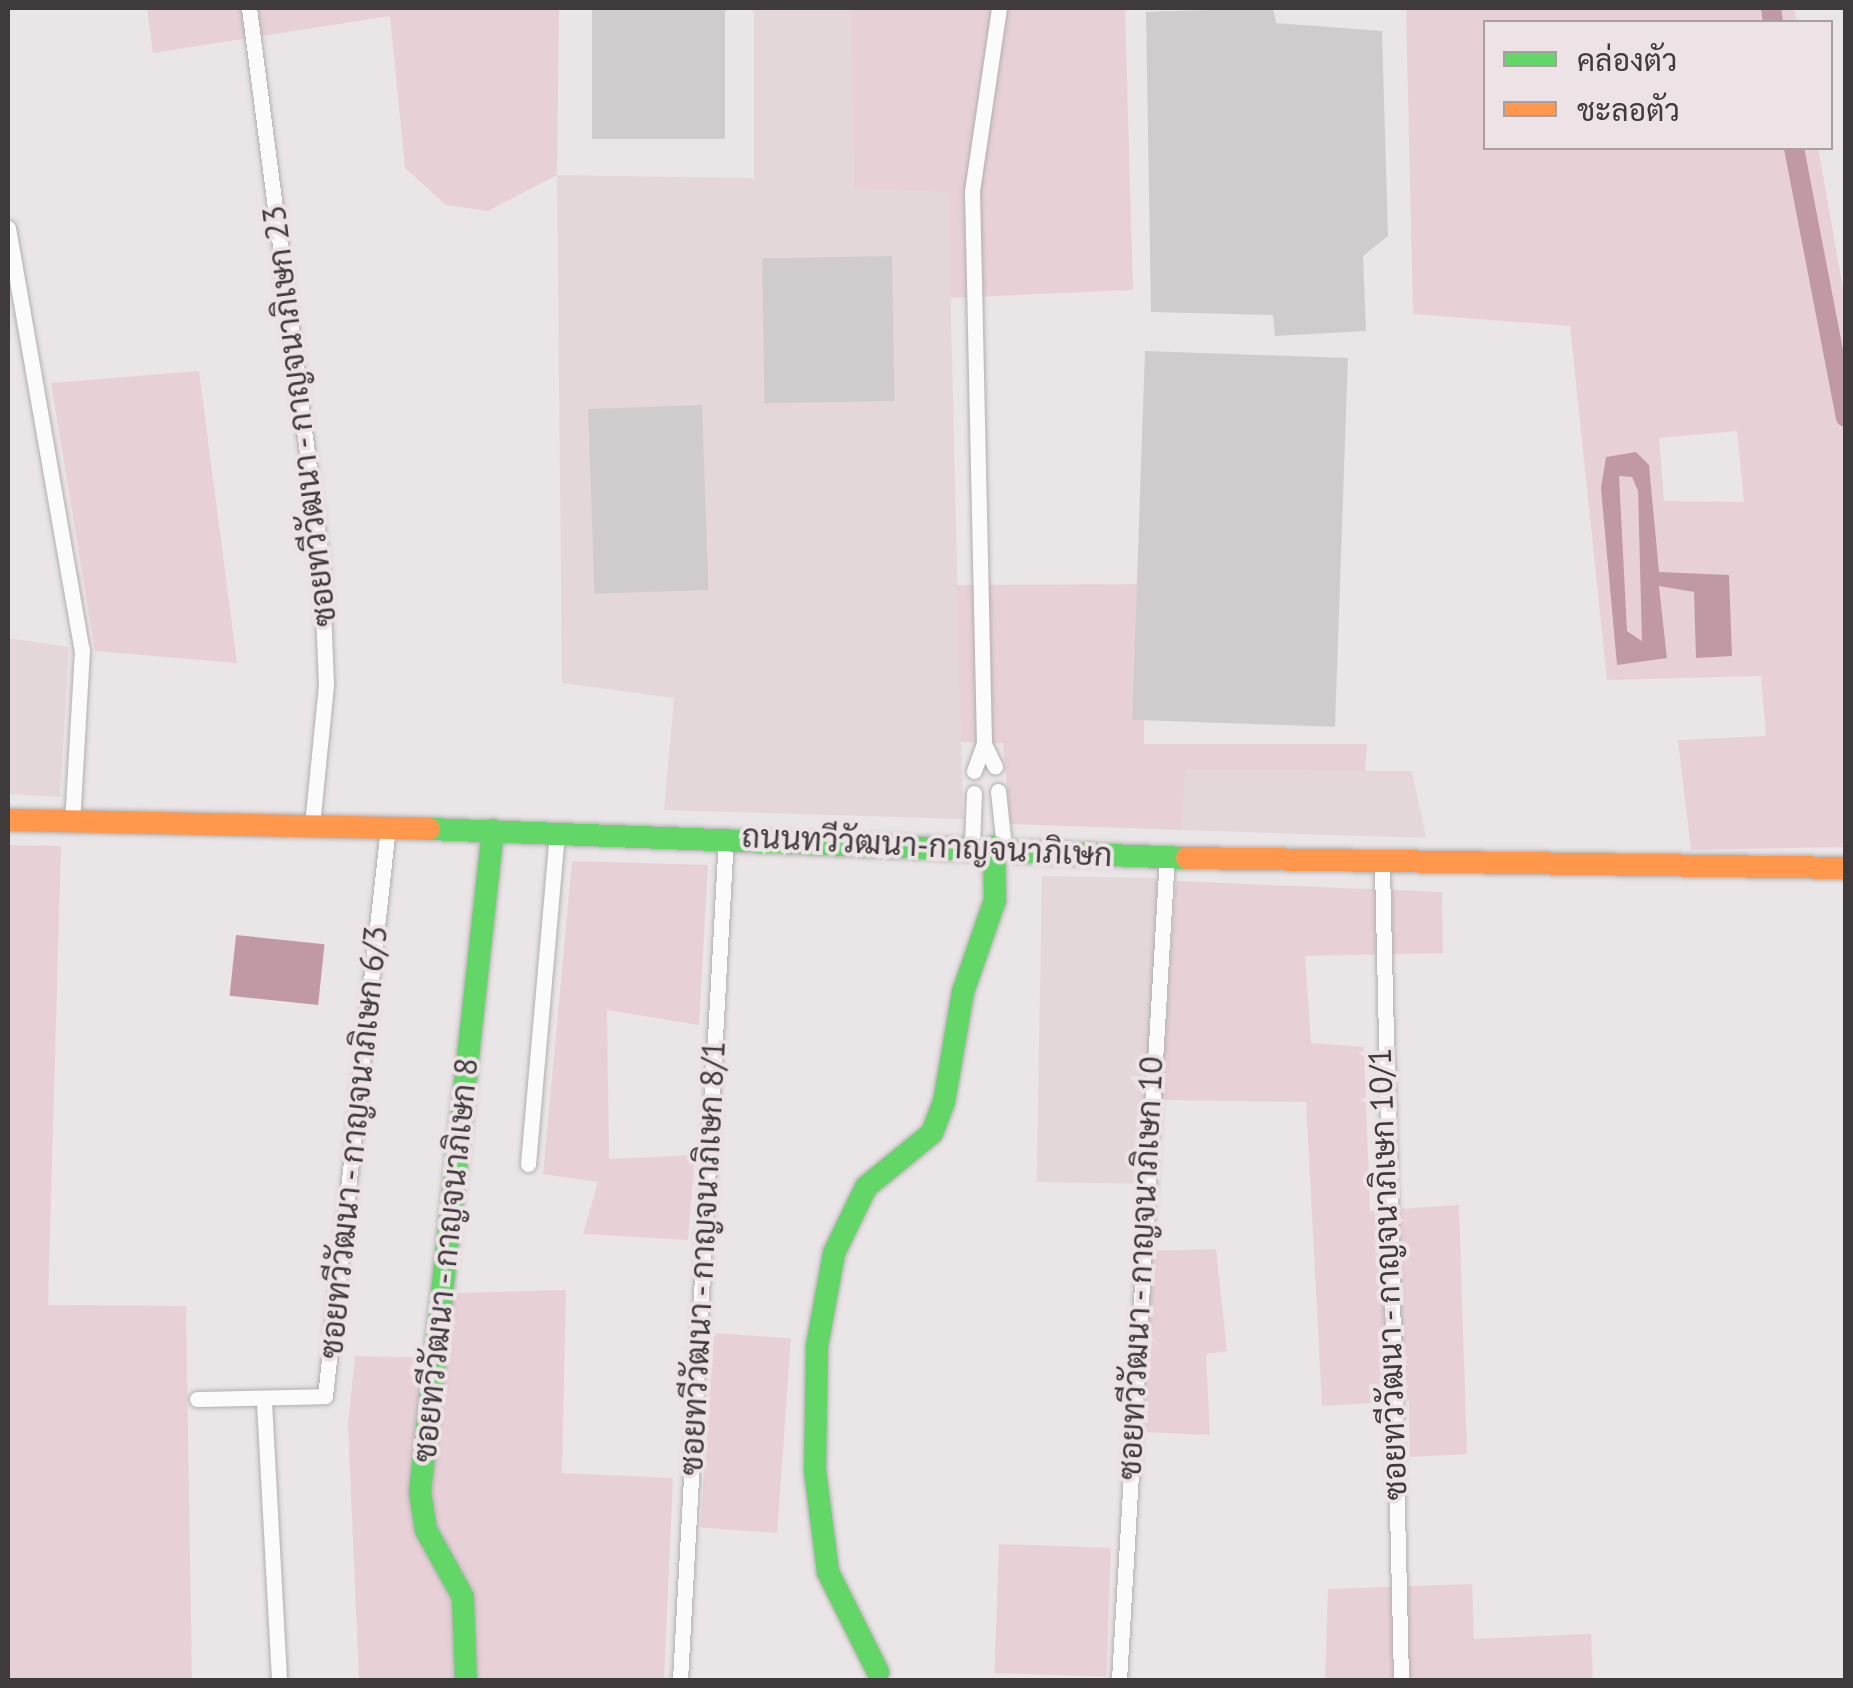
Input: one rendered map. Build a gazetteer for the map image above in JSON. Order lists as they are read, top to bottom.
{
  "streets": {
    "street": [
      "ซอยทวีวัฒนา - กาญจนาภิเษก 23",
      "ถนนทวีวัฒนา-กาญจนาภิเษก",
      "ซอยทวีวัฒนา - กาญจนาภิเษก 6/3",
      "ซอยทวีวัฒนา - กาญจนาภิเษก 8/1",
      "ซอยทวีวัฒนา - กาญจนาภิเษก 8",
      "ซอยทวีวัฒนา - กาญจนาภิเษก 10",
      "ซอยทวีวัฒนา - กาญจนาภิเษก 10/1"
    ]
  },
  "crossings": [
    ["ซอยทวีวัฒนา - กาญจนาภิเษก 23", "ถนนทวีวัฒนา-กาญจนาภิเษก"],
    ["ถนนทวีวัฒนา-กาญจนาภิเษก", "ซอยทวีวัฒนา - กาญจนาภิเษก 6/3"],
    ["ถนนทวีวัฒนา-กาญจนาภิเษก", "ซอยทวีวัฒนา - กาญจนาภิเษก 8/1"],
    ["ถนนทวีวัฒนา-กาญจนาภิเษก", "ซอยทวีวัฒนา - กาญจนาภิเษก 8"],
    ["ถนนทวีวัฒนา-กาญจนาภิเษก", "ซอยทวีวัฒนา - กาญจนาภิเษก 10"],
    ["ถนนทวีวัฒนา-กาญจนาภิเษก", "ซอยทวีวัฒนา - กาญจนาภิเษก 10/1"]
  ],
  "legend": ["คล่องตัว", "ชะลอตัว"]
}
